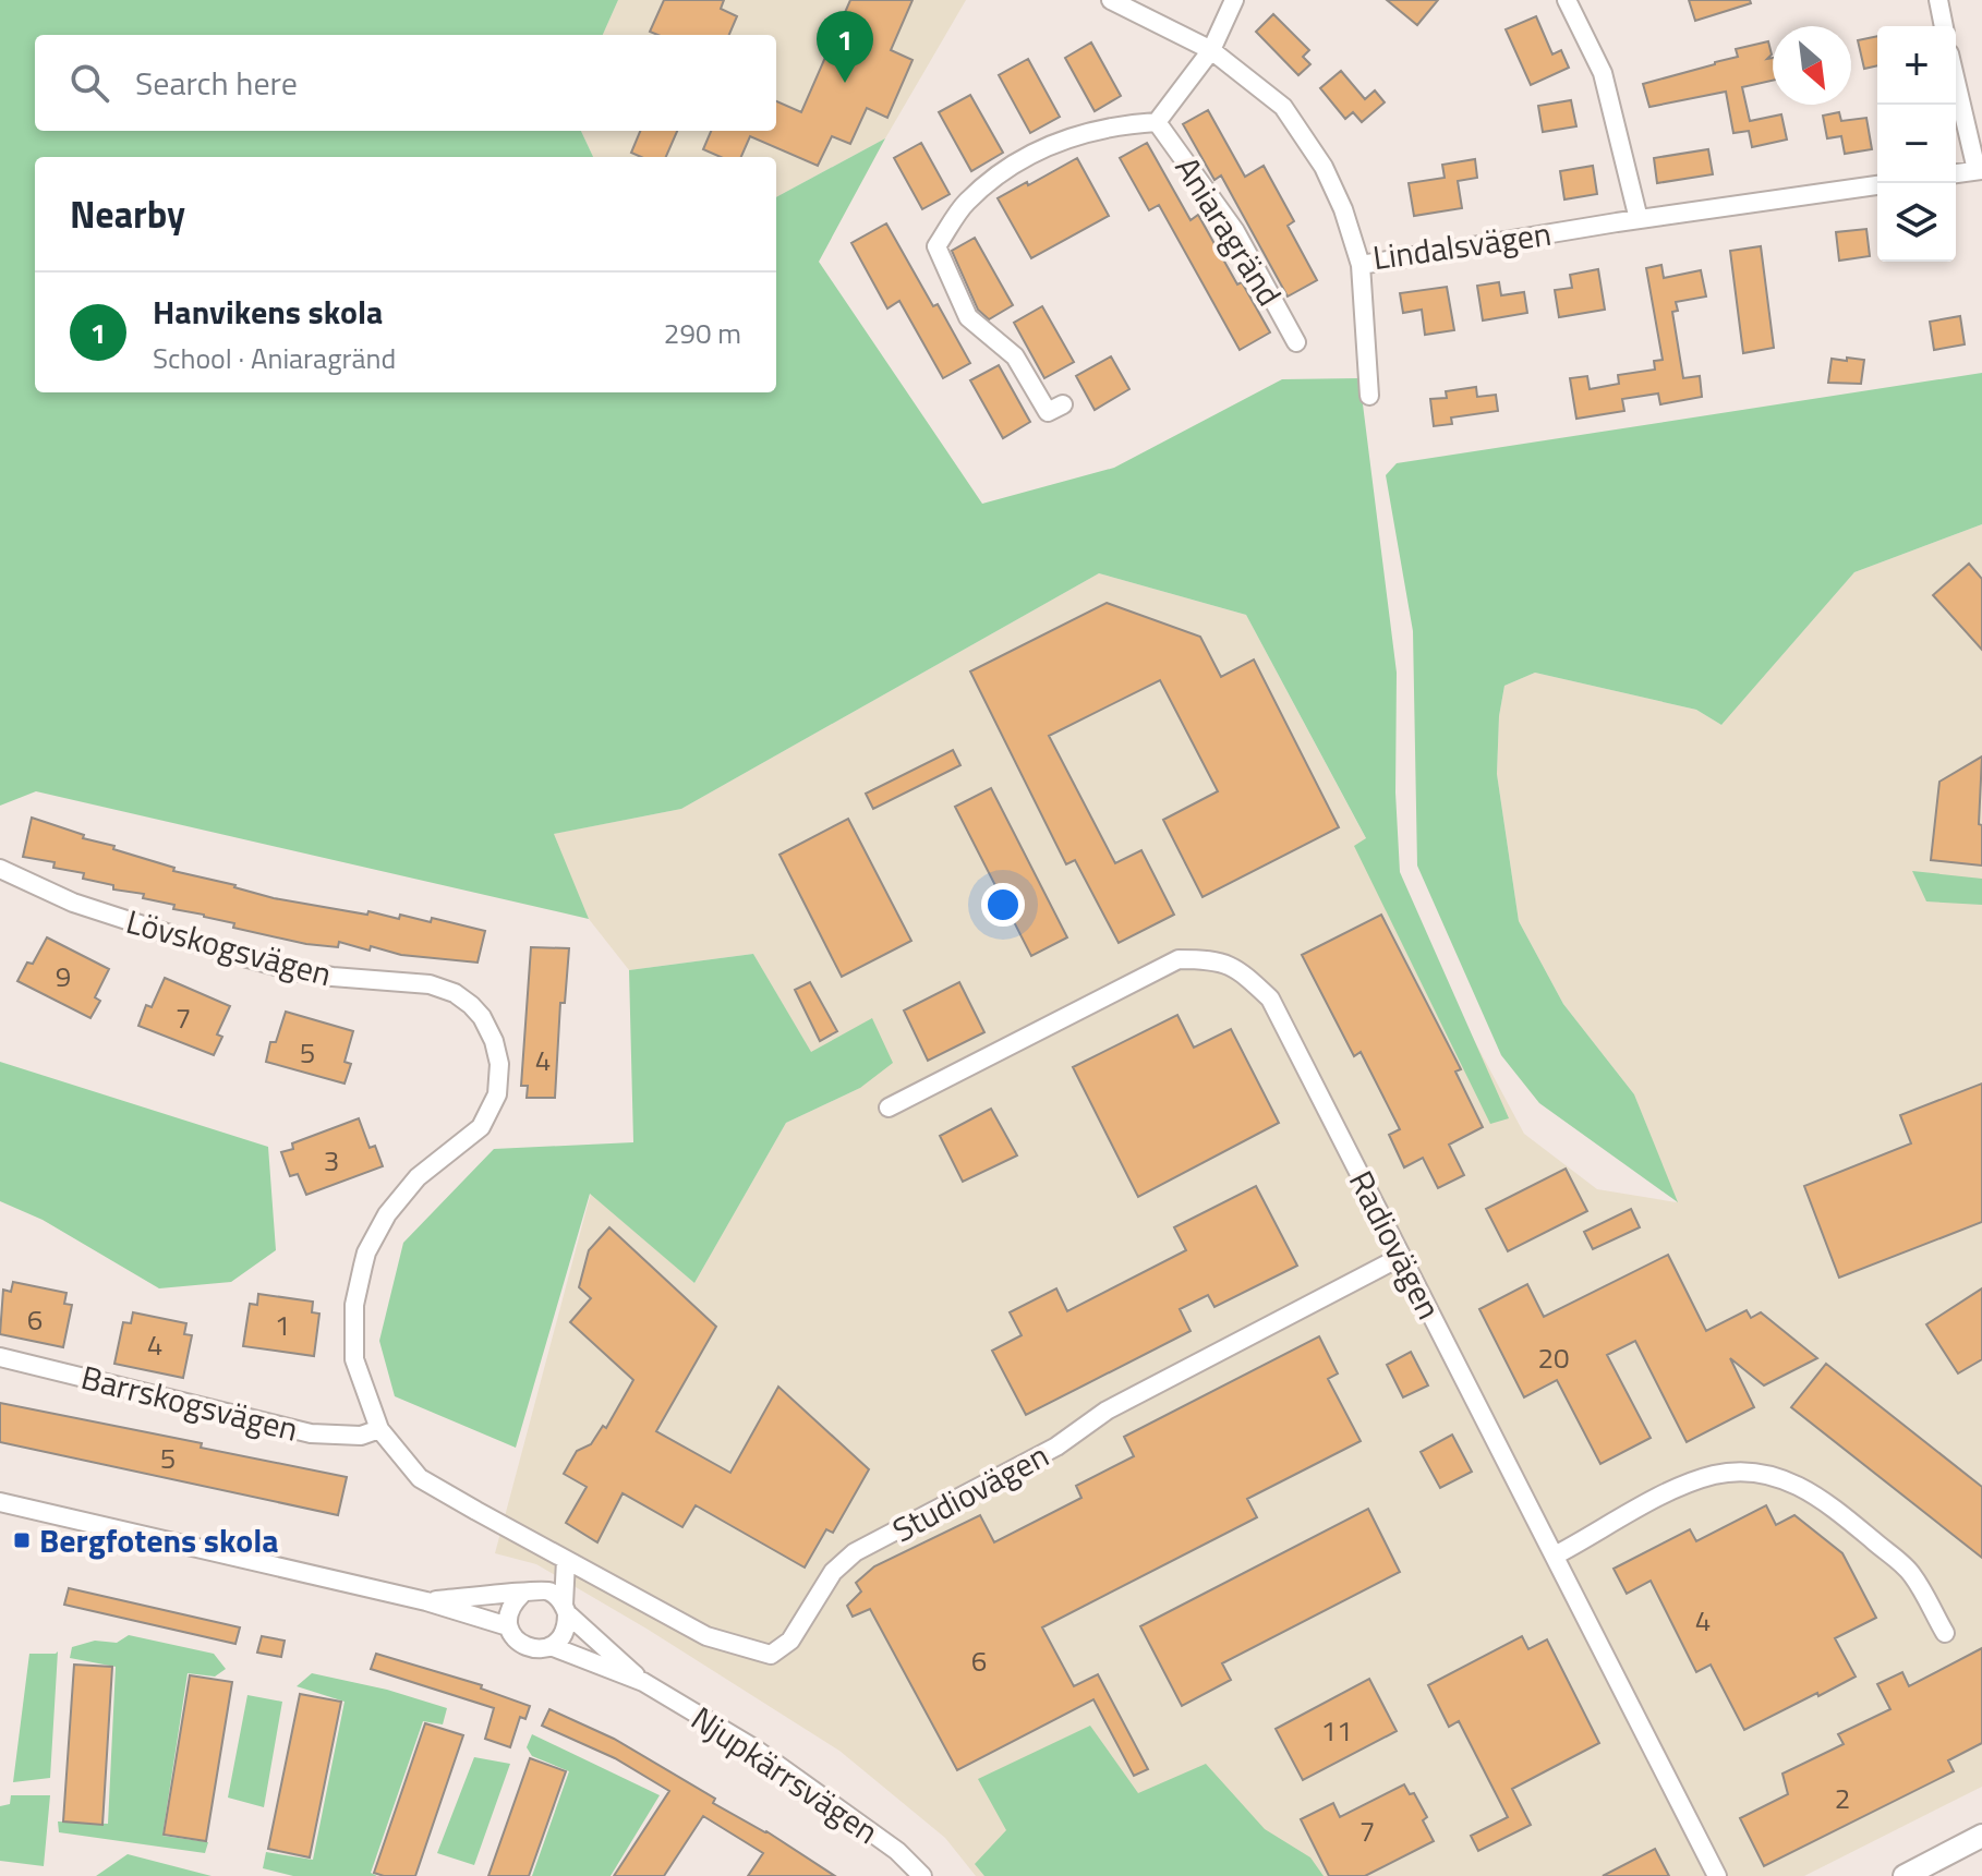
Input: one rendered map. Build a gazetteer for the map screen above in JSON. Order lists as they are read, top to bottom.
{
  "streets": {
    "street": [
      "Aniaragränd",
      "Lindalsvägen",
      "Lövskogsvägen",
      "Radiovägen",
      "Barrskogsvägen",
      "Studiovägen",
      "Njupkärrsvägen"
    ]
  },
  "crossings": [
    ["Aniaragränd", "Lindalsvägen"],
    ["Lövskogsvägen", "Barrskogsvägen"],
    ["Lövskogsvägen", "Studiovägen"],
    ["Radiovägen", "Studiovägen"]
  ],
  "places": {
    "transit": ["Bergfotens skola"]
  },
  "house_numbers": [
    "9",
    "7",
    "5",
    "4",
    "3",
    "6",
    "1",
    "4",
    "20",
    "5",
    "4",
    "6",
    "11",
    "2",
    "7"
  ],
  "north": "bottom right",
  "page": {
    "pins": "1",
    "map_buttons": ["+", "−"],
    "search": "Search here",
    "heading": "Nearby",
    "list": [
      {
        "mark": "1",
        "name": "Hanvikens skola",
        "note": "School · Aniaragränd",
        "value": "290 m"
      }
    ]
  }
}
